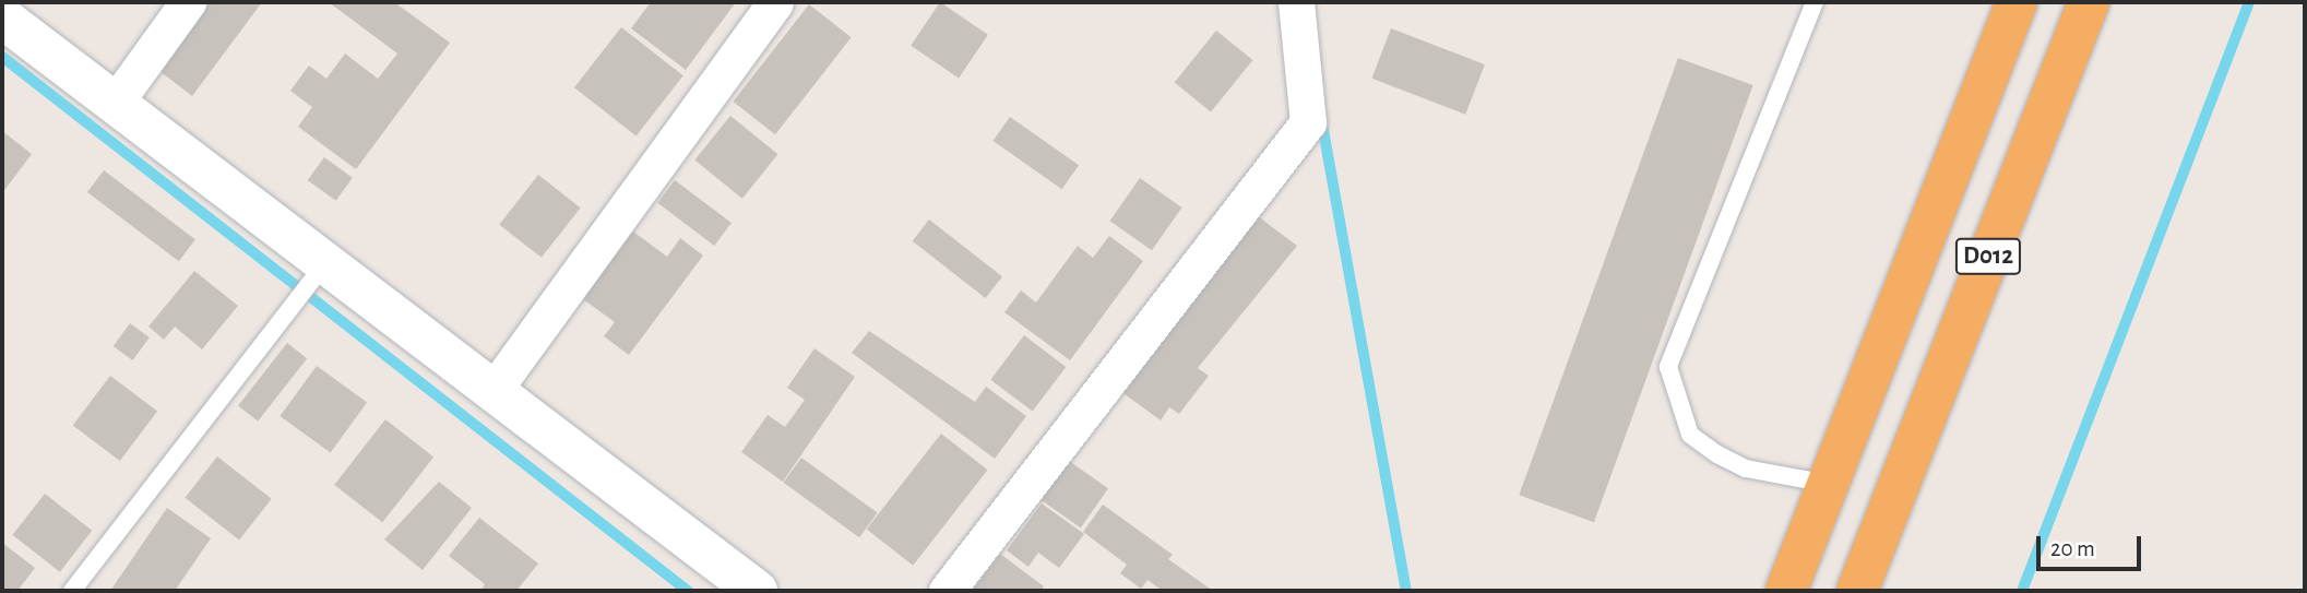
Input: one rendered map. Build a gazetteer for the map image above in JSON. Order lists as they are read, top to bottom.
{
  "streets": {
    "highway": ["D012"]
  },
  "scale_bar": "20 m"
}
